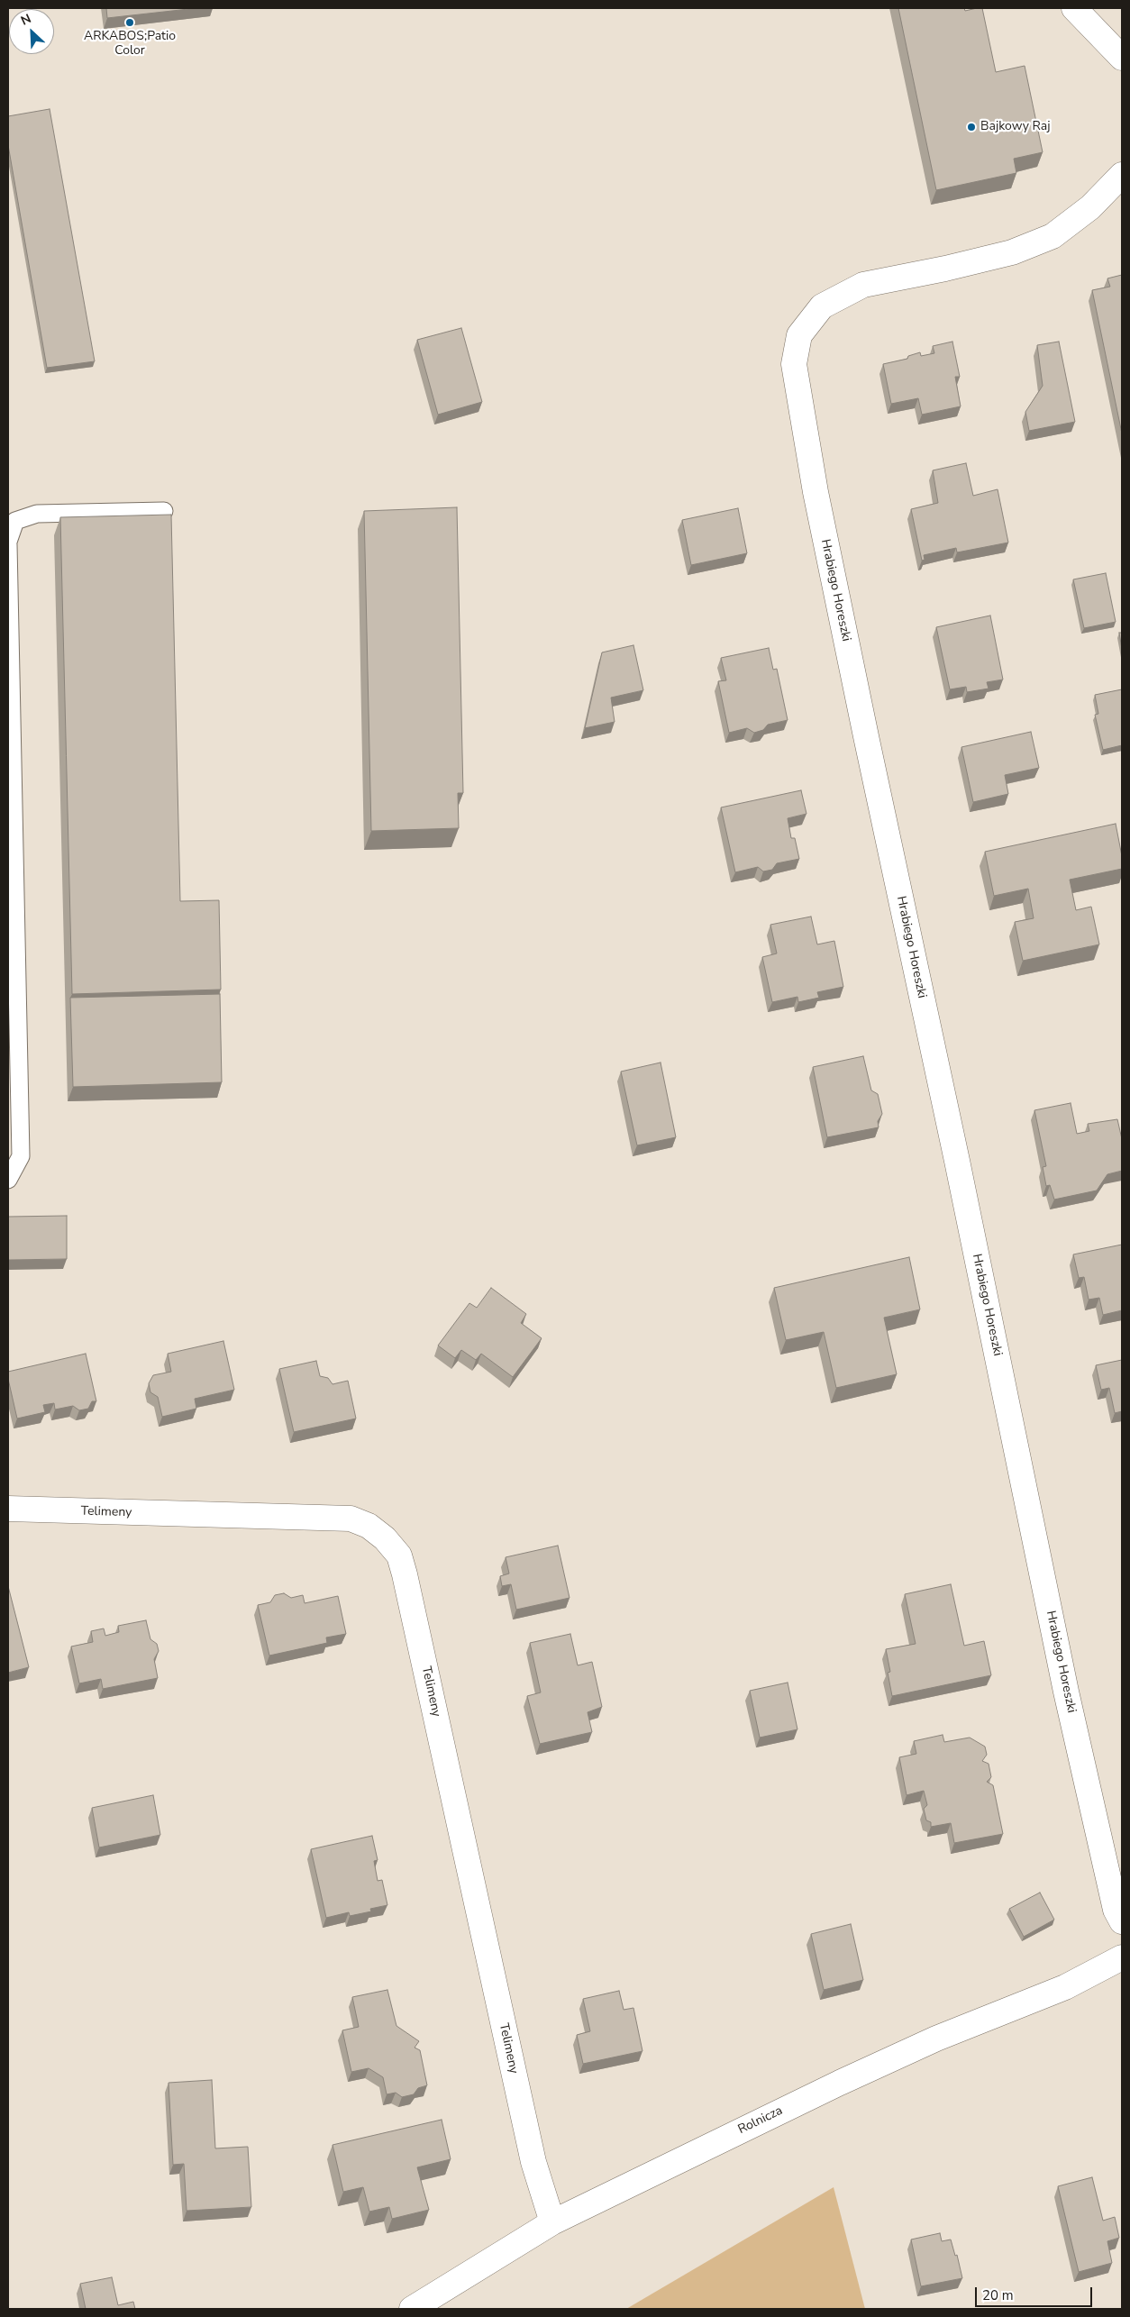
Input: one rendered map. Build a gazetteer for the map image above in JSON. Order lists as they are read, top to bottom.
{
  "streets": {
    "street": ["Hrabiego Horeszki", "Telimeny", "Rolnicza"]
  },
  "crossings": [
    ["Telimeny", "Rolnicza"]
  ],
  "places": ["ARKABOS;Patio Color", "Bajkowy Raj"],
  "scale_bar": "20 m",
  "north": "top left"
}
